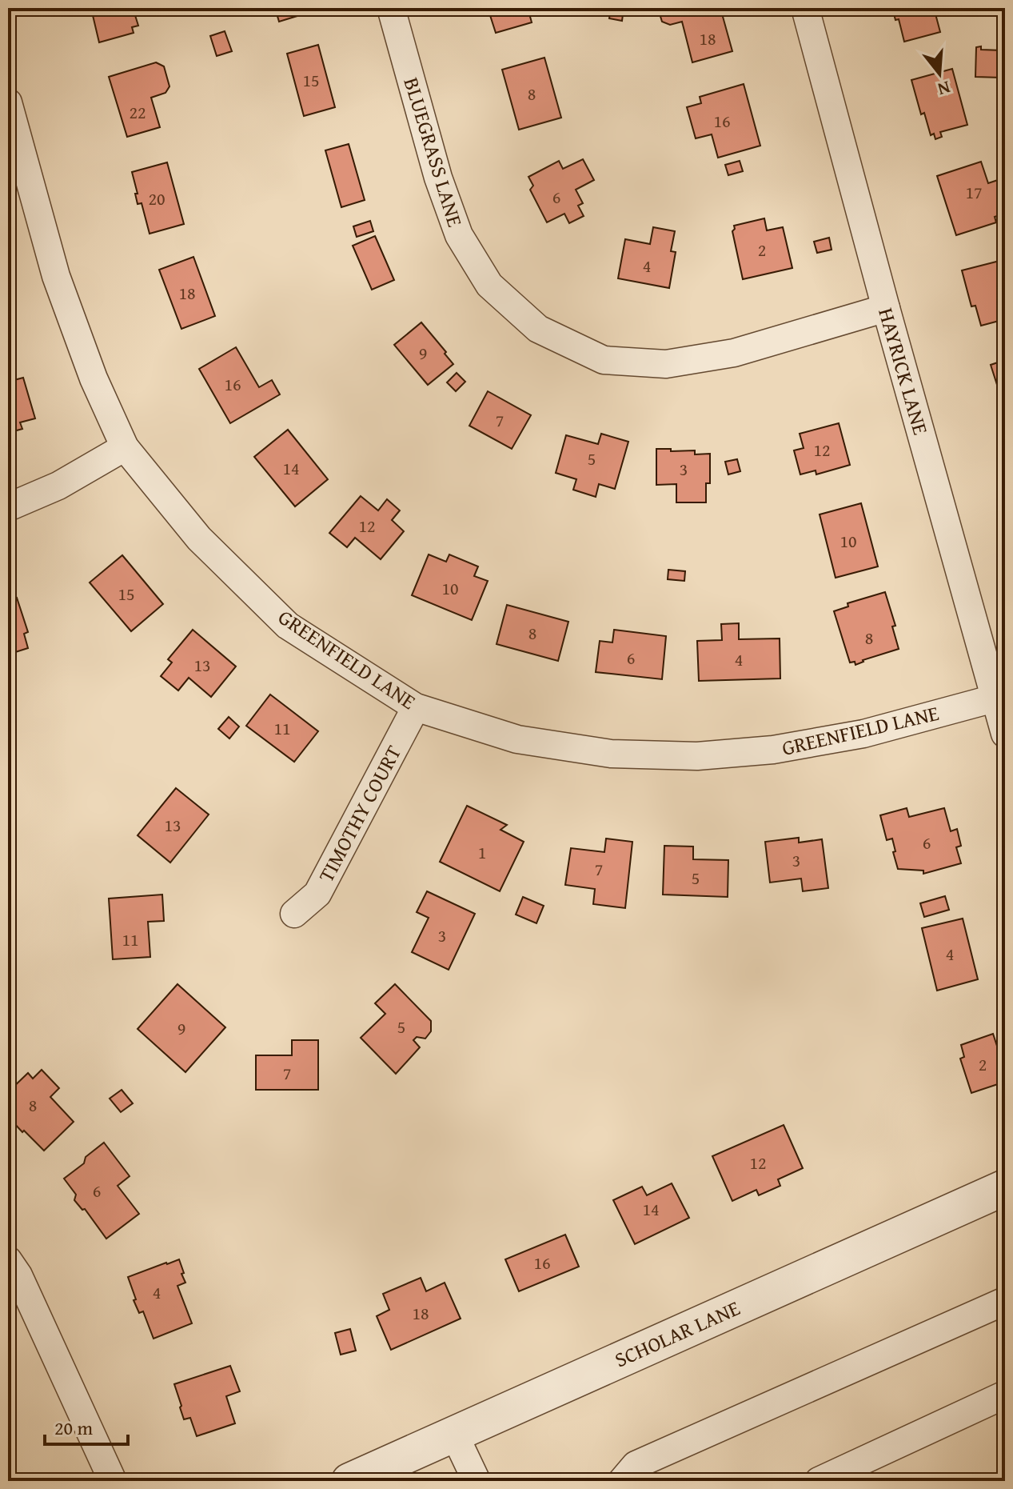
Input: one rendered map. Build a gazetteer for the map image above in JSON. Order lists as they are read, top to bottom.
{
  "streets": {
    "street": [
      "BLUEGRASS LANE",
      "HAYRICK LANE",
      "GREENFIELD LANE",
      "TIMOTHY COURT",
      "SCHOLAR LANE"
    ]
  },
  "crossings": [
    ["BLUEGRASS LANE", "HAYRICK LANE"],
    ["HAYRICK LANE", "GREENFIELD LANE"],
    ["GREENFIELD LANE", "TIMOTHY COURT"]
  ],
  "house_numbers": [
    "18",
    "15",
    "8",
    "22",
    "16",
    "17",
    "6",
    "20",
    "2",
    "4",
    "18",
    "9",
    "16",
    "7",
    "12",
    "5",
    "14",
    "3",
    "12",
    "10",
    "10",
    "15",
    "8",
    "8",
    "6",
    "4",
    "13",
    "11",
    "13",
    "6",
    "1",
    "3",
    "7",
    "5",
    "3",
    "11",
    "4",
    "5",
    "9",
    "2",
    "7",
    "8",
    "12",
    "6",
    "14",
    "16",
    "4",
    "18"
  ],
  "scale_bar": "20 m",
  "north": "bottom"
}
